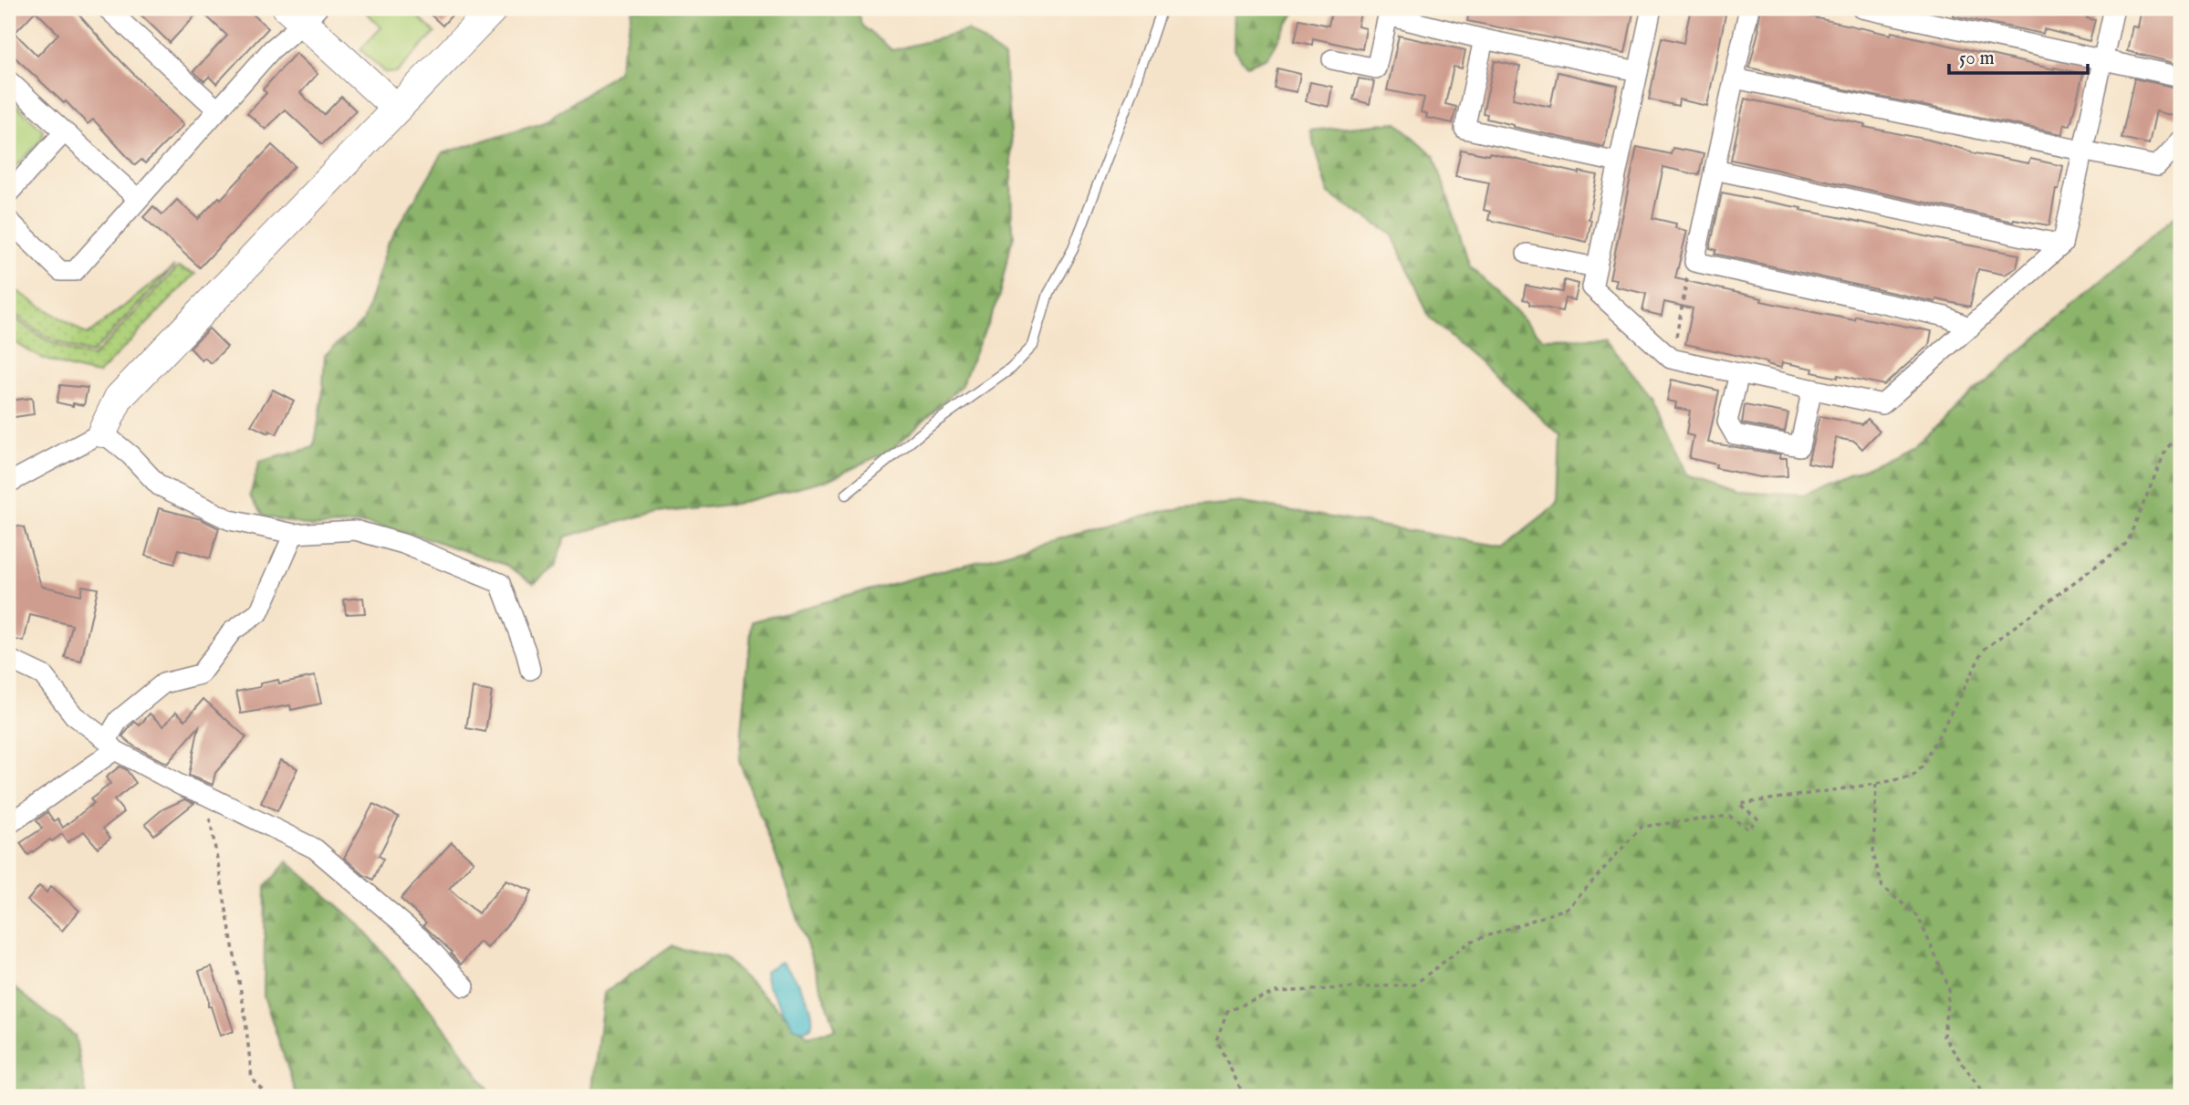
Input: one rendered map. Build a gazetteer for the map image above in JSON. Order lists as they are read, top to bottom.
{
  "scale_bar": "50 m"
}
